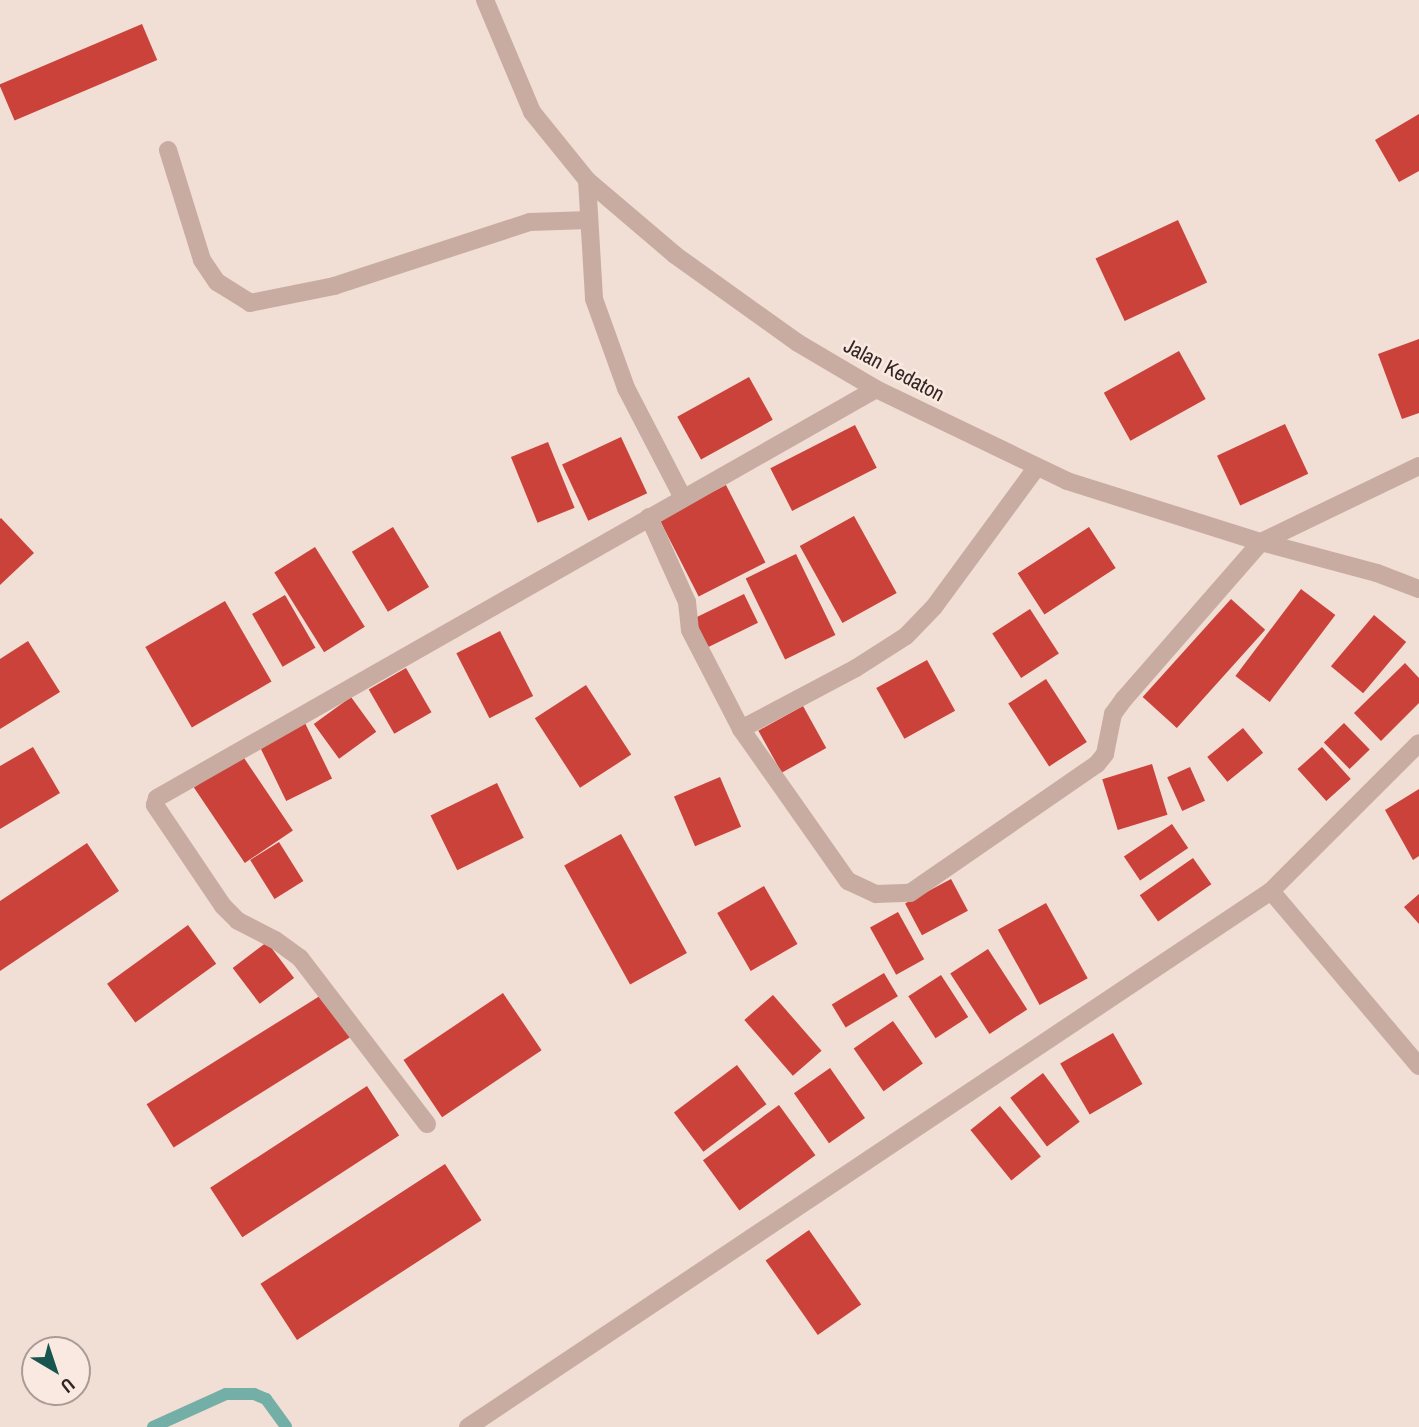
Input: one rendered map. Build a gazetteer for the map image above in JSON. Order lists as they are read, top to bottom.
{
  "streets": {
    "street": ["Jalan Kedaton"]
  },
  "north": "bottom right"
}
